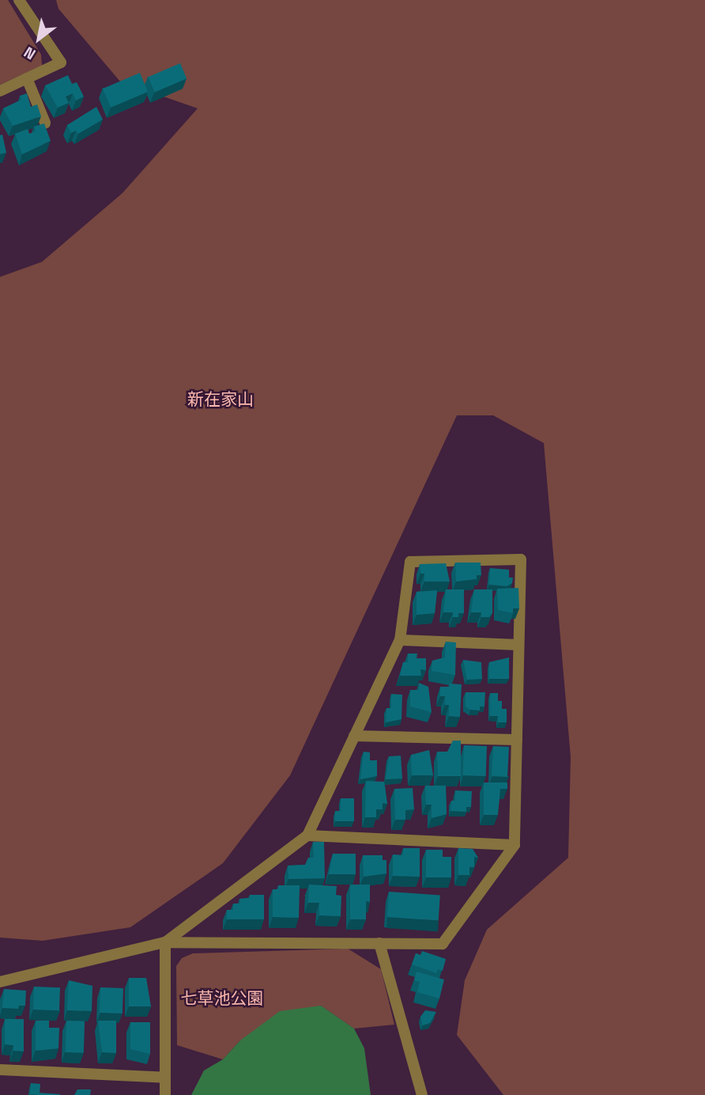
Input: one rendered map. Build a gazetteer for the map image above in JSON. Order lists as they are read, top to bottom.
{
  "parks": ["新在家山", "七草池公園"],
  "north": "bottom left"
}
